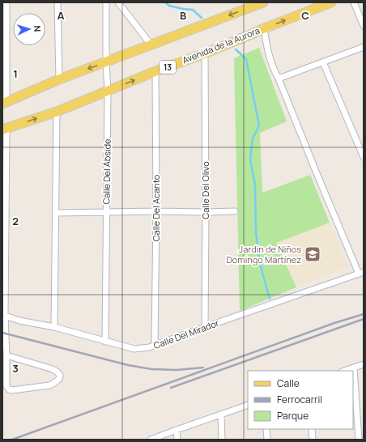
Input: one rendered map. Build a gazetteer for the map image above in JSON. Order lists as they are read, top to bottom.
{
  "streets": {
    "main road": ["Avenida de la Aurora", "13"],
    "street": [
      "Calle Del Ábside",
      "Calle Del Olivo",
      "Calle Del Acanto",
      "Calle Del Mirador"
    ]
  },
  "crossings": [
    ["Avenida de la Aurora", "Calle Del Ábside"],
    ["Avenida de la Aurora", "Calle Del Olivo"],
    ["Avenida de la Aurora", "Calle Del Acanto"],
    ["Calle Del Ábside", "Calle Del Mirador"],
    ["Calle Del Olivo", "Calle Del Mirador"],
    ["Calle Del Acanto", "Calle Del Mirador"]
  ],
  "places": {
    "school or university": ["Jardin de Niños Domingo Martínez"]
  },
  "legend": ["Calle", "Ferrocarril", "Parque"],
  "north": "right",
  "grid": {
    "columns": ["A", "B", "C"],
    "rows": ["1", "2", "3"]
  }
}
